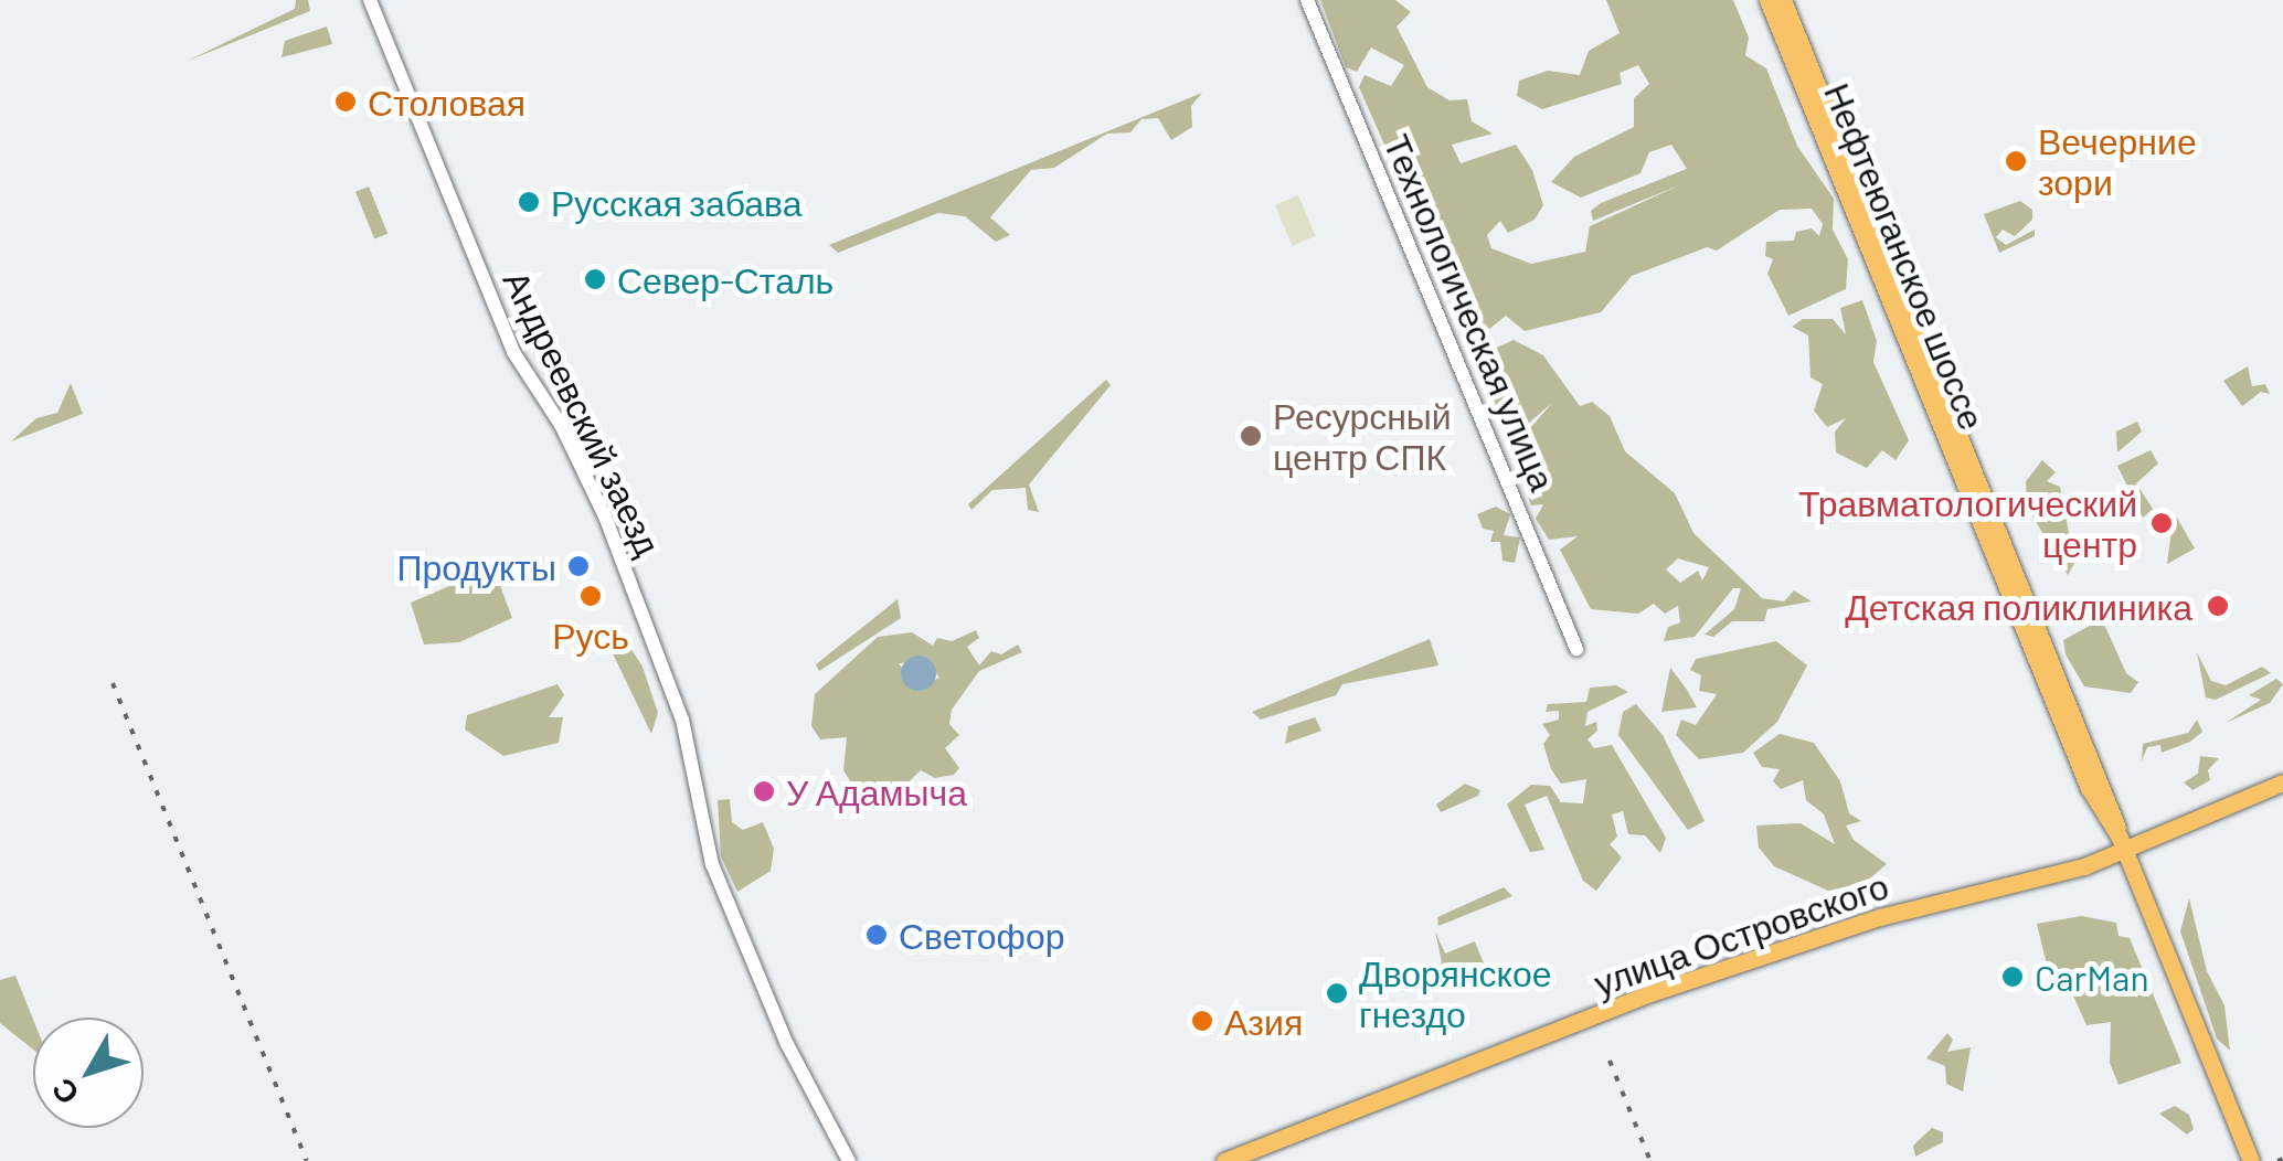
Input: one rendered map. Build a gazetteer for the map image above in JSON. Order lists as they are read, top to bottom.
{
  "streets": {
    "main road": ["Нефтеюганское шоссе", "улица Островского"],
    "street": ["Технологическая улица", "Андреевский заезд"]
  },
  "crossings": [
    ["Нефтеюганское шоссе", "улица Островского"]
  ],
  "places": [
    "Столовая",
    "Вечерние зори",
    "Русская забава",
    "Север-Сталь",
    "Ресурсный центр СПК",
    "Травматологический центр",
    "Продукты",
    "Русь",
    "Детская поликлиника",
    "У Адамыча",
    "Светофор",
    "CarMan",
    "Дворянское гнездо",
    "Азия"
  ],
  "north": "bottom left"
}
